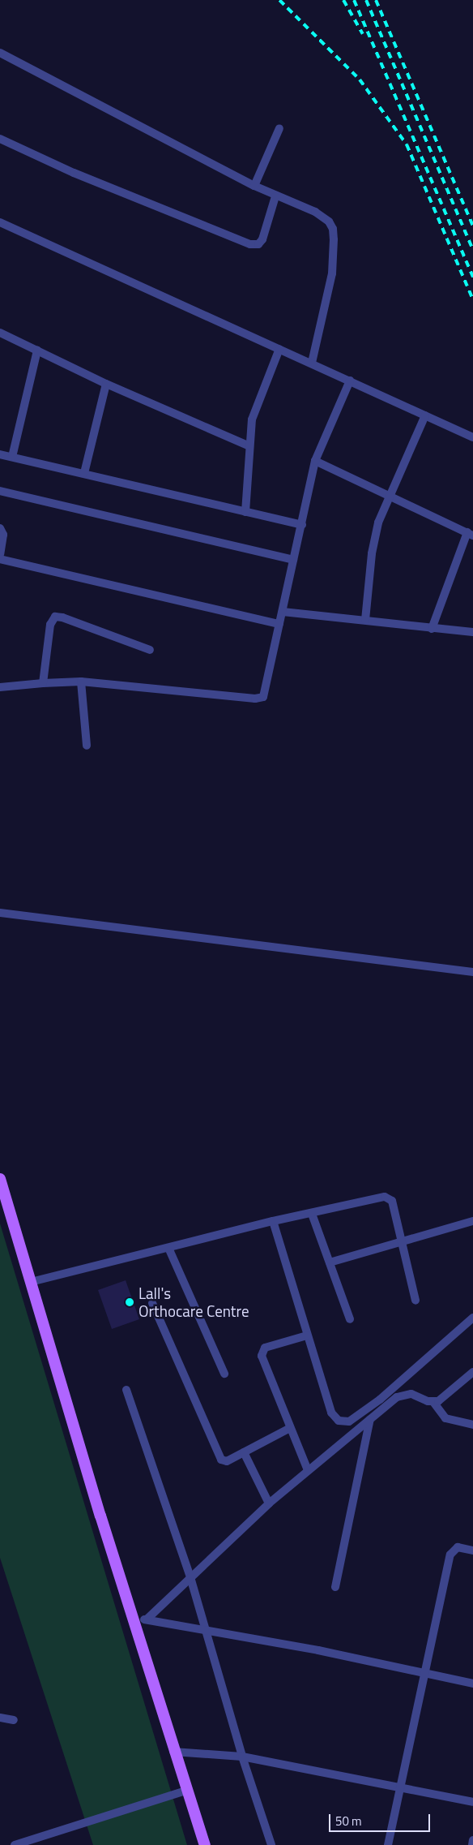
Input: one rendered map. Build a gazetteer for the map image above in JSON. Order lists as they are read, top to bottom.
{
  "places": ["Lall's Orthocare Centre"],
  "scale_bar": "50 m"
}
